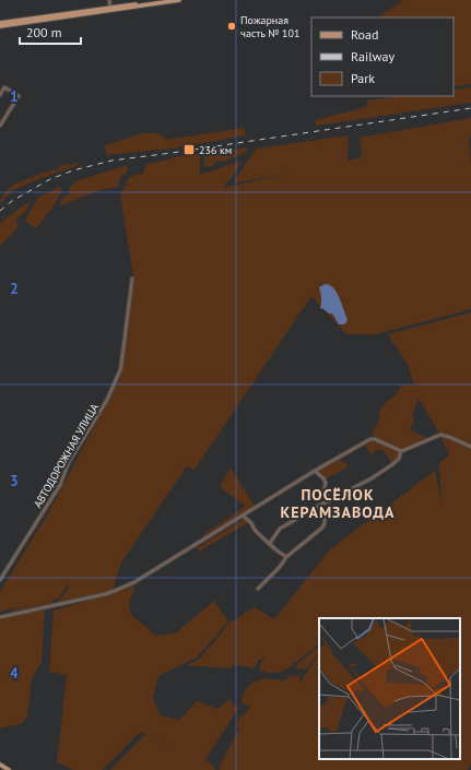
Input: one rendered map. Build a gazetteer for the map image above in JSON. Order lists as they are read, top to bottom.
{
  "streets": {
    "street": ["АВТОДОРОЖНАЯ УЛИЦА"]
  },
  "districts": ["ПОСЁЛОК КЕРАМЗАВОДА"],
  "places": {
    "other": ["Пожарная часть № 101"],
    "transit": ["236 км"]
  },
  "legend": ["Road", "Railway", "Park"],
  "scale_bar": "200 m",
  "grid": {
    "rows": [
      "1",
      "2",
      "3",
      "4"
    ]
  }
}
